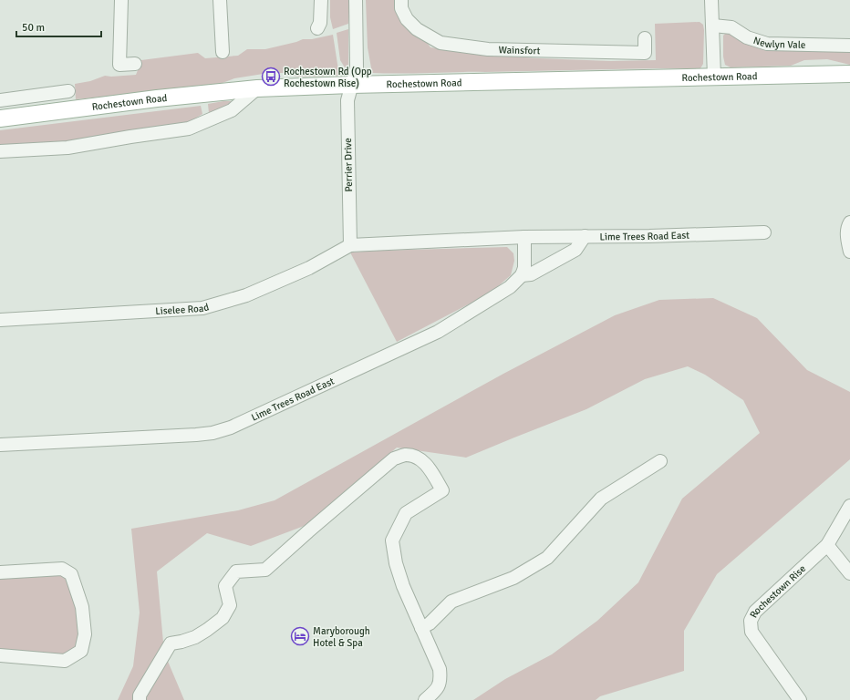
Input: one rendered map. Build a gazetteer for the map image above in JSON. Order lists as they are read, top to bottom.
{
  "streets": {
    "main road": ["Rochestown Road"],
    "street": [
      "Newlyn Vale",
      "Wainsfort",
      "Perrier Drive",
      "Lime Trees Road East",
      "Liselee Road",
      "Rochestown Rise"
    ]
  },
  "crossings": [
    ["Rochestown Road", "Perrier Drive"],
    ["Perrier Drive", "Lime Trees Road East"],
    ["Perrier Drive", "Liselee Road"],
    ["Lime Trees Road East", "Liselee Road"]
  ],
  "places": {
    "bus stop": ["Rochestown Rd (Opp Rochestown Rise)"],
    "hotel": ["Maryborough Hotel & Spa"]
  },
  "scale_bar": "50 m"
}
